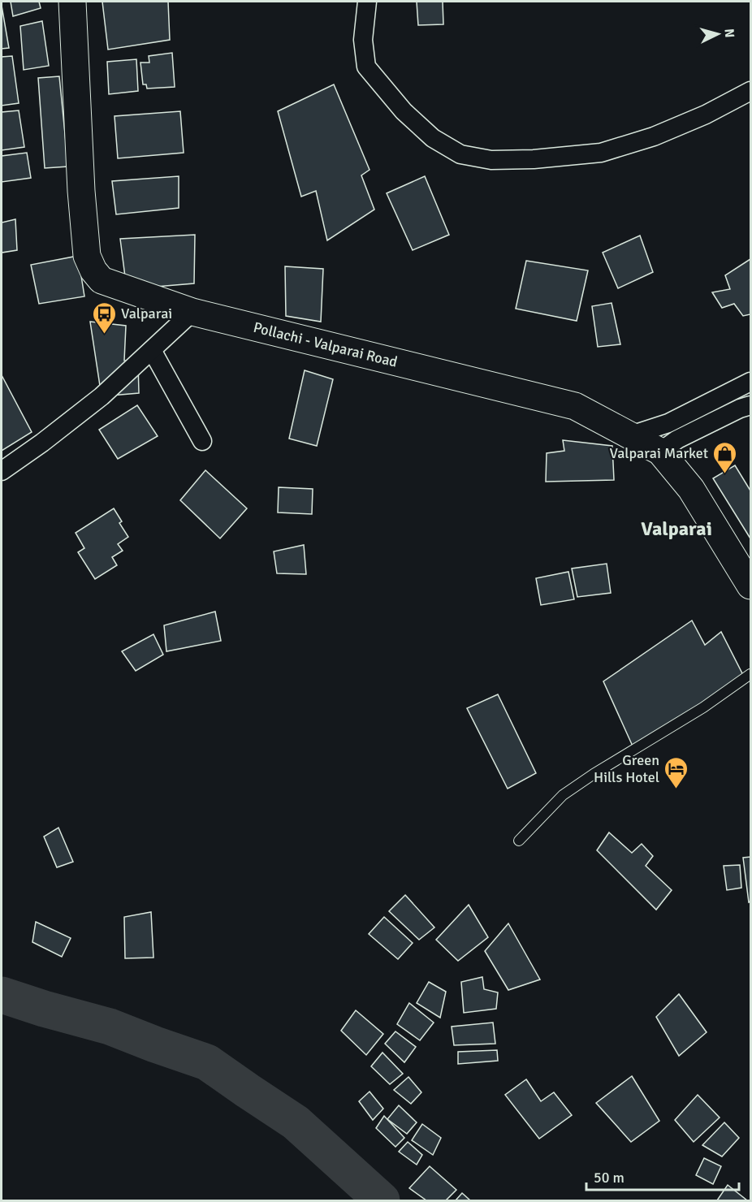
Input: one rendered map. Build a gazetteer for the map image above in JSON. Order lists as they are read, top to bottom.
{
  "streets": {
    "main road": ["Pollachi - Valparai Road"]
  },
  "districts": ["Valparai"],
  "places": {
    "bus stop": ["Valparai"],
    "shop": ["Valparai Market"],
    "hotel": ["Green Hills Hotel"]
  },
  "scale_bar": "50 m",
  "north": "right"
}
